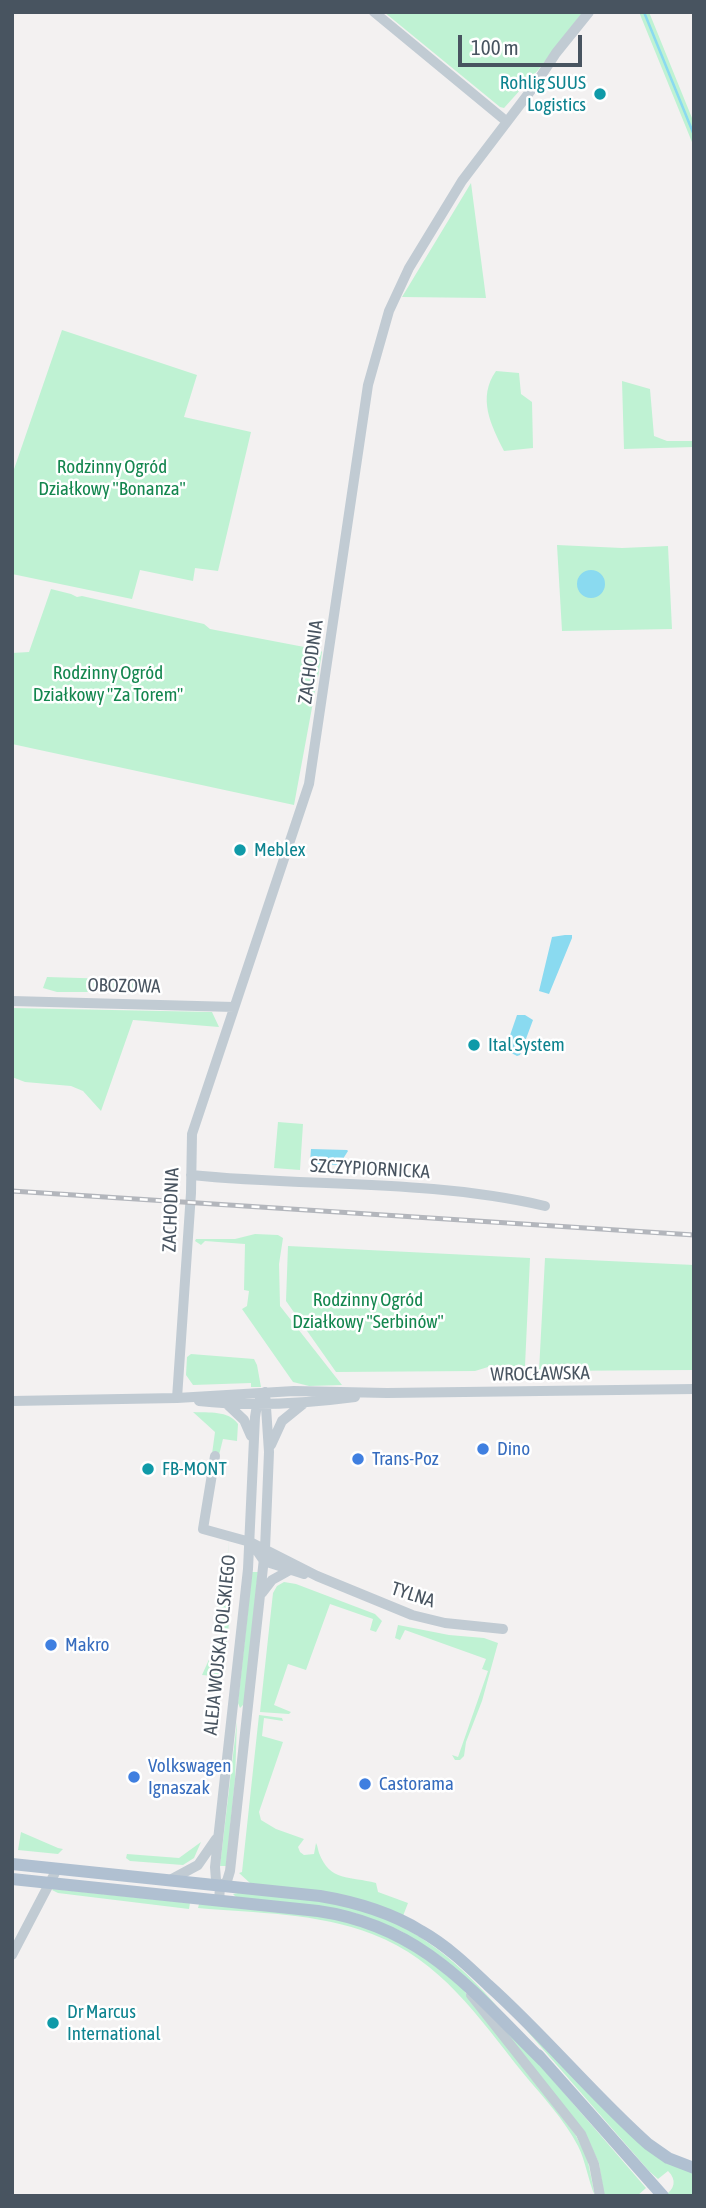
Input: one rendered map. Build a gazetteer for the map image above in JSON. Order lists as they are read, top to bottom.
{
  "streets": {
    "street": [
      "ZACHODNIA",
      "OBOZOWA",
      "SZCZYPIORNICKA",
      "WROCŁAWSKA",
      "TYLNA",
      "ALEJA WOJSKA POLSKIEGO"
    ]
  },
  "crossings": [
    ["ZACHODNIA", "OBOZOWA"],
    ["ZACHODNIA", "SZCZYPIORNICKA"],
    ["ZACHODNIA", "WROCŁAWSKA"],
    ["WROCŁAWSKA", "ALEJA WOJSKA POLSKIEGO"],
    ["TYLNA", "ALEJA WOJSKA POLSKIEGO"]
  ],
  "parks": ["Rodzinny Ogród Działkowy \"Bonanza\"", "Rodzinny Ogród Działkowy \"Za Torem\"", "Rodzinny Ogród Działkowy \"Serbinów\""],
  "places": [
    "Rohlig SUUS Logistics",
    "Meblex",
    "Ital System",
    "Dino",
    "Trans-Poz",
    "FB-MONT",
    "Makro",
    "Volkswagen Ignaszak",
    "Castorama",
    "Dr Marcus International"
  ],
  "scale_bar": "100 m"
}
